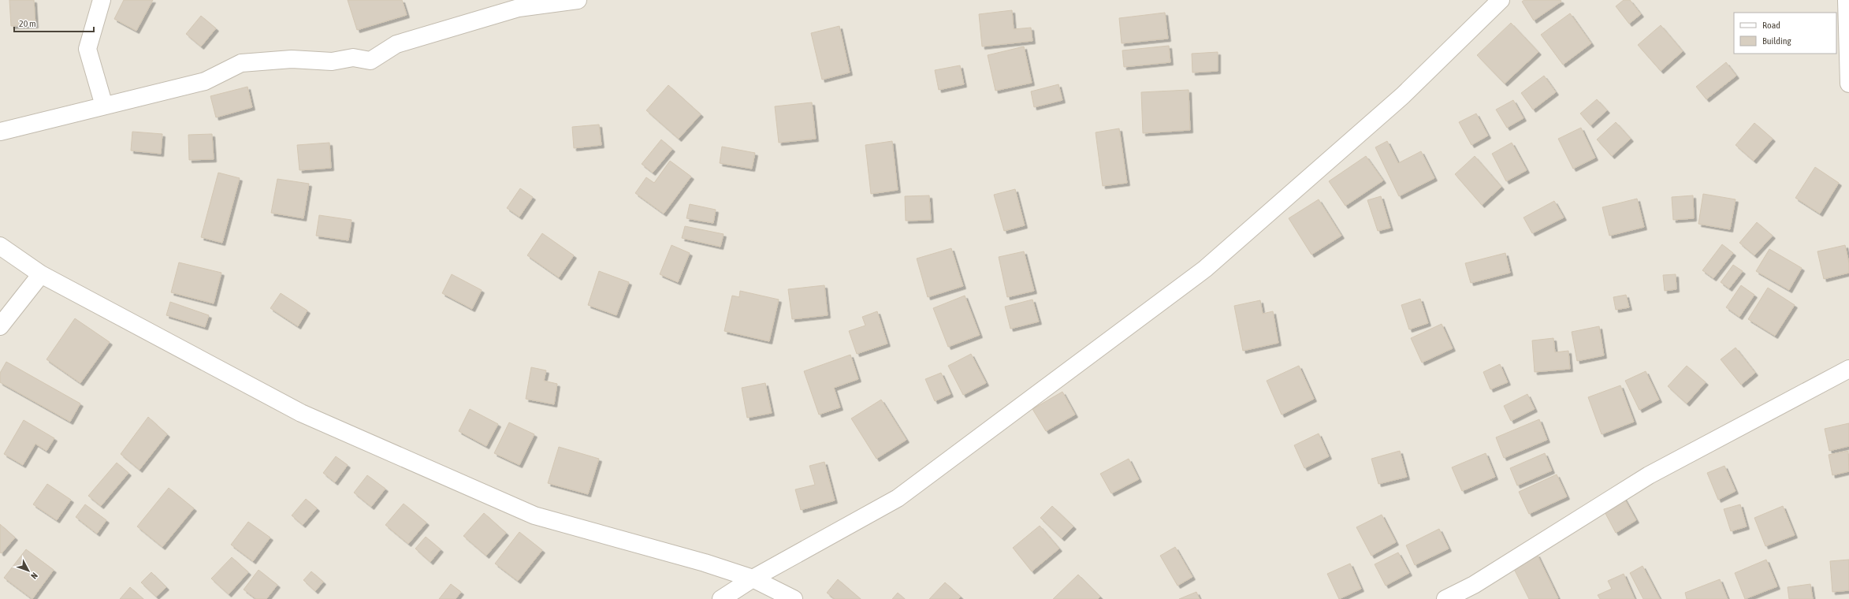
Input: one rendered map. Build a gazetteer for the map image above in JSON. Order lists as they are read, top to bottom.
{
  "legend": ["Road", "Building"],
  "scale_bar": "20 m",
  "north": "bottom right"
}
